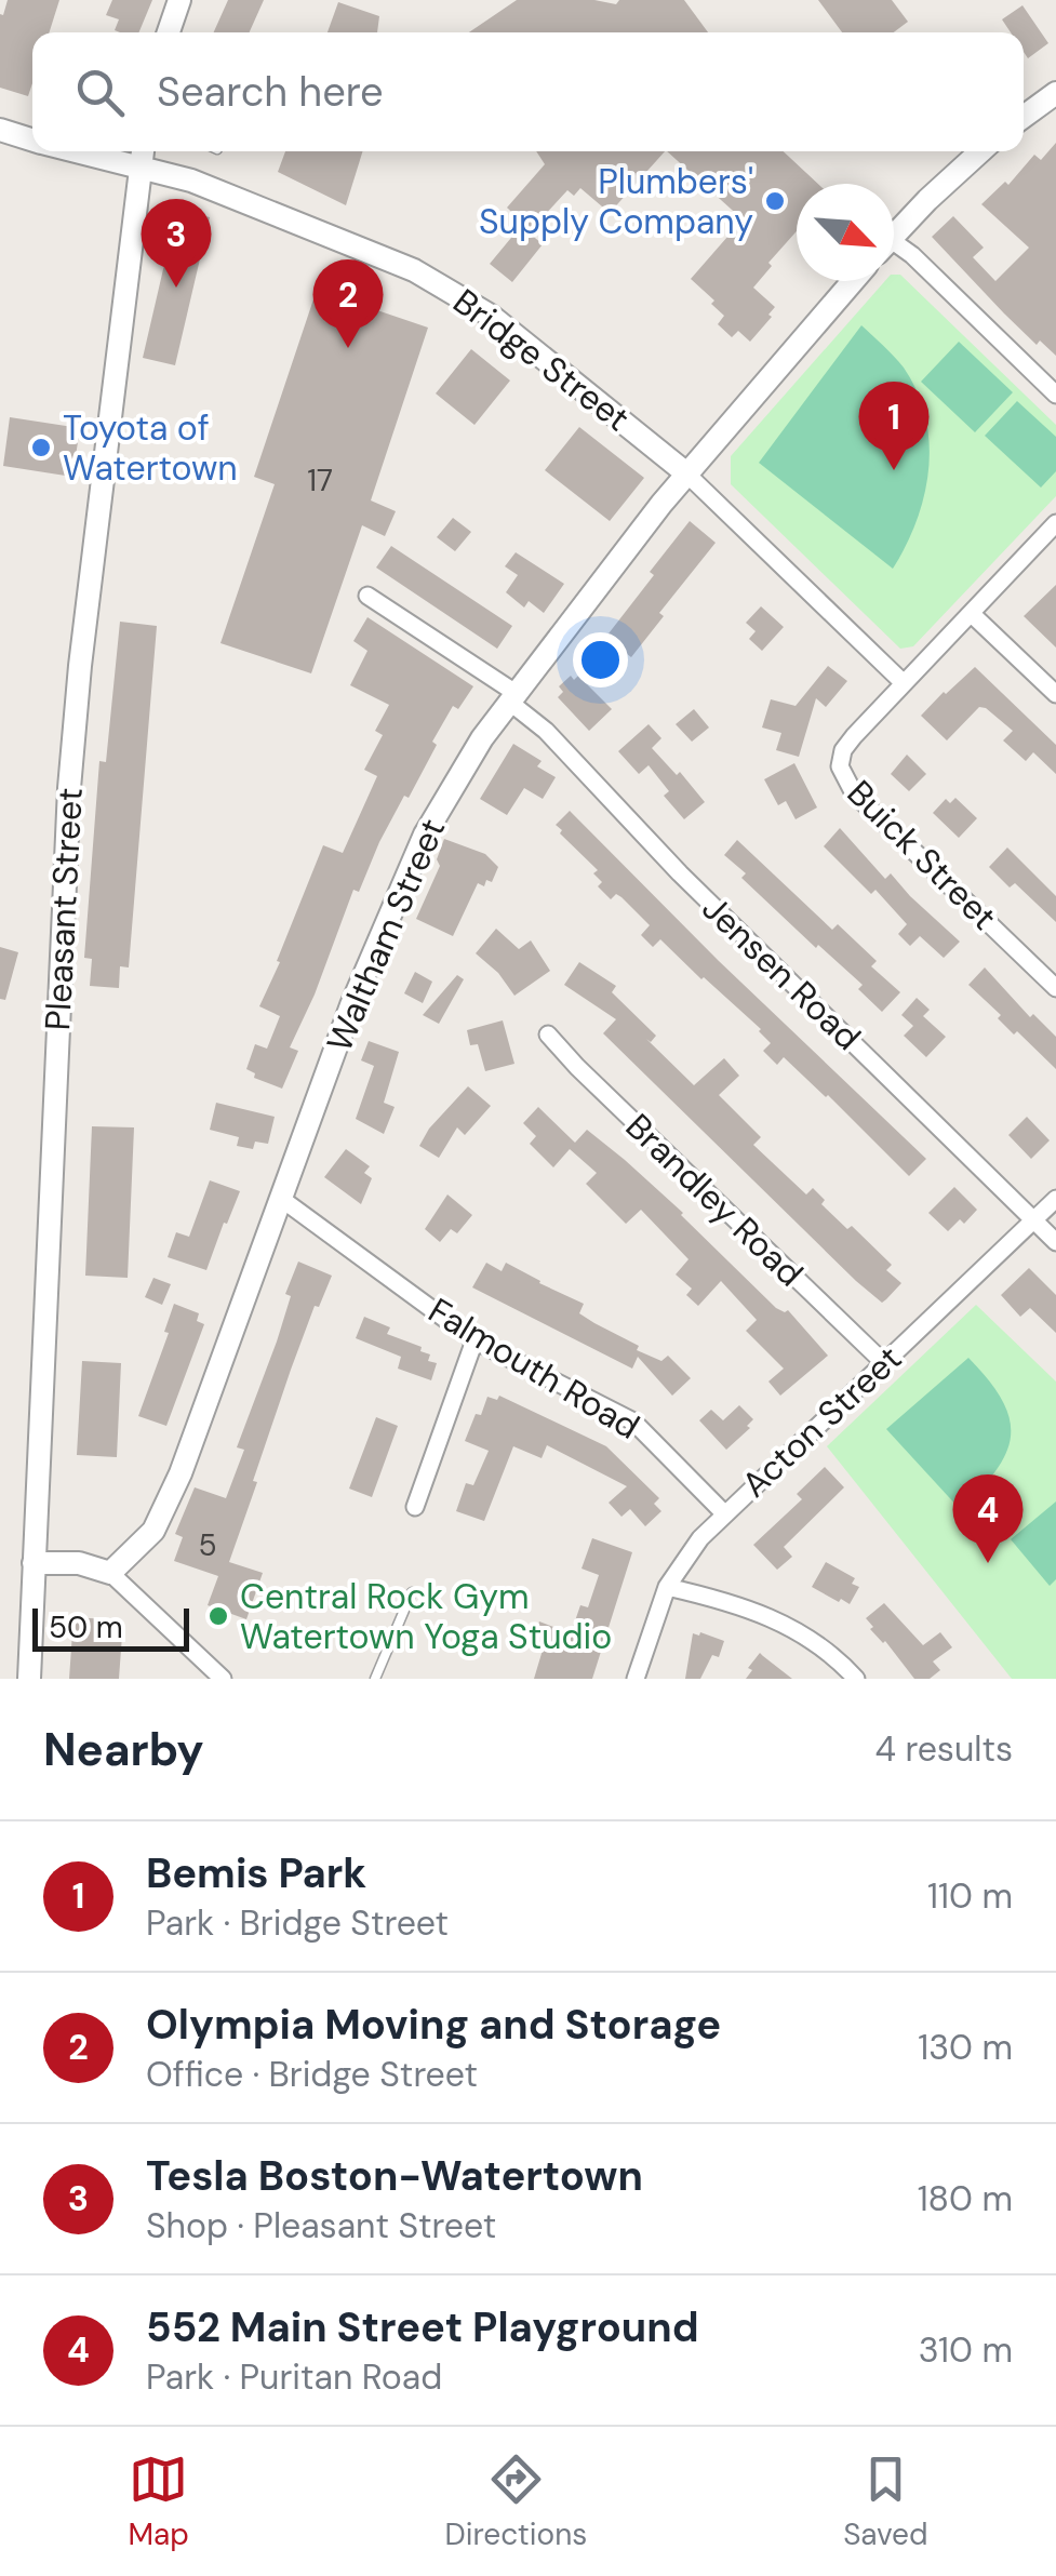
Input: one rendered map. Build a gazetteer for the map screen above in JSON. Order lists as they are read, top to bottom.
{
  "streets": {
    "street": [
      "Bridge Street",
      "Buick Street",
      "Pleasant Street",
      "Waltham Street",
      "Jensen Road",
      "Brandley Road",
      "Falmouth Road",
      "Acton Street"
    ]
  },
  "crossings": [
    ["Bridge Street", "Buick Street"],
    ["Bridge Street", "Pleasant Street"],
    ["Bridge Street", "Waltham Street"],
    ["Waltham Street", "Jensen Road"],
    ["Waltham Street", "Falmouth Road"],
    ["Jensen Road", "Acton Street"],
    ["Brandley Road", "Acton Street"],
    ["Falmouth Road", "Acton Street"]
  ],
  "places": ["Plumbers' Supply Company", "Toyota of Watertown", "Central Rock Gym Watertown Yoga Studio"],
  "house_numbers": ["17", "5"],
  "scale_bar": "50 m",
  "north": "bottom right",
  "page": {
    "search": "Search here",
    "pins": [
      "3",
      "2",
      "1",
      "4"
    ],
    "scale": "50 m",
    "heading": ["Nearby", "4 results"],
    "list": [
      {
        "mark": "1",
        "name": "Bemis Park",
        "note": "Park · Bridge Street",
        "value": "110 m"
      },
      {
        "mark": "2",
        "name": "Olympia Moving and Storage",
        "note": "Office · Bridge Street",
        "value": "130 m"
      },
      {
        "mark": "3",
        "name": "Tesla Boston-Watertown",
        "note": "Shop · Pleasant Street",
        "value": "180 m"
      },
      {
        "mark": "4",
        "name": "552 Main Street Playground",
        "note": "Park · Puritan Road",
        "value": "310 m"
      }
    ],
    "nav": ["Map", "Directions", "Saved"]
  }
}
